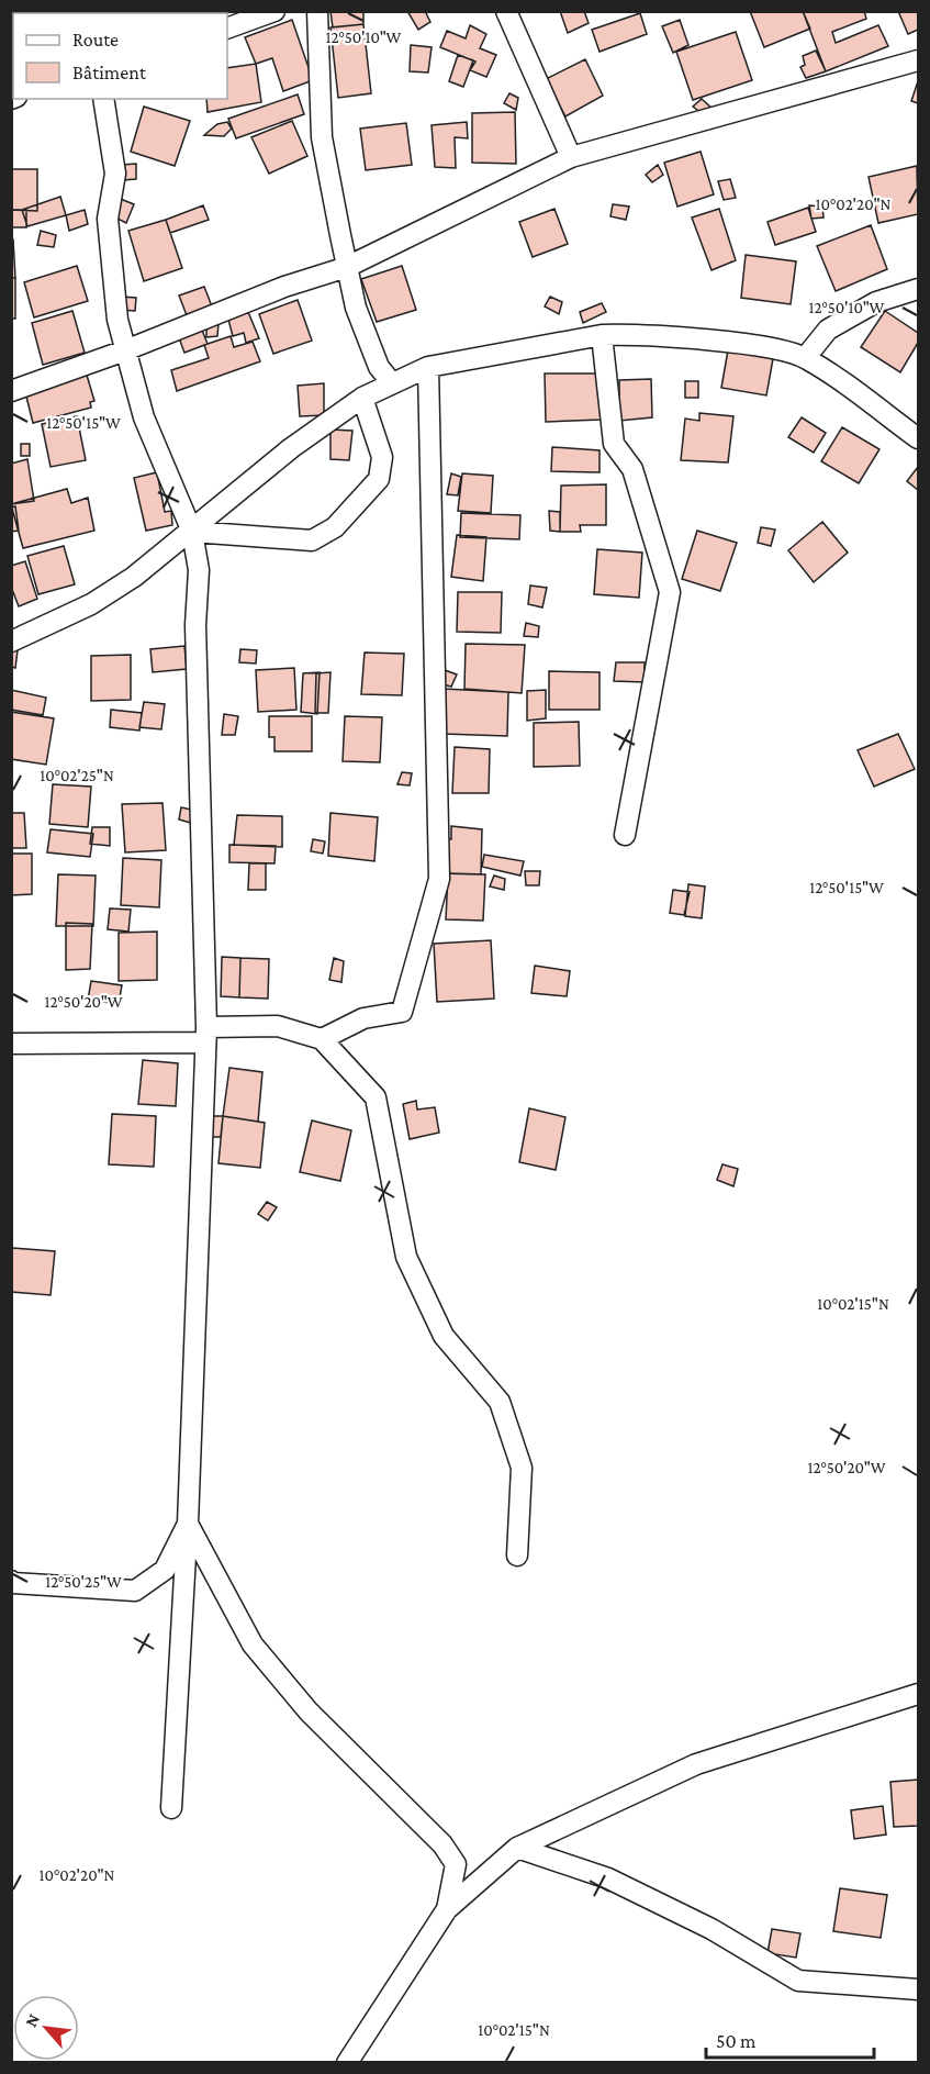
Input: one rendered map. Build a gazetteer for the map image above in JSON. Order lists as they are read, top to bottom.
{
  "legend": ["Route", "Bâtiment"],
  "scale_bar": "50 m",
  "north": "top left",
  "coordinates": [
    "12°50'10\"W",
    "10°02'20\"N",
    "12°50'15\"W",
    "10°02'25\"N",
    "12°50'20\"W",
    "10°02'15\"N",
    "12°50'25\"W"
  ]
}
